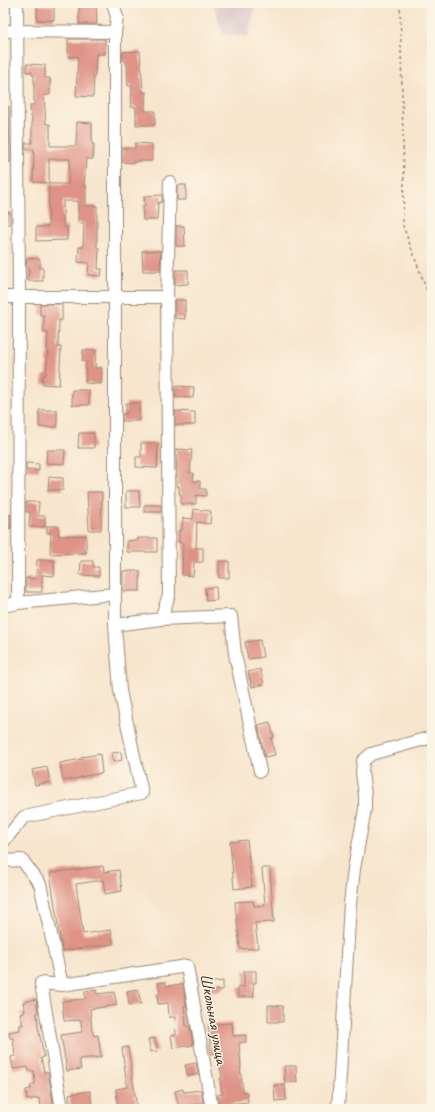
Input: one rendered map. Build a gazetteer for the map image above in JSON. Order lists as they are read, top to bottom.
{
  "streets": {
    "street": ["Школьная улица"]
  }
}
